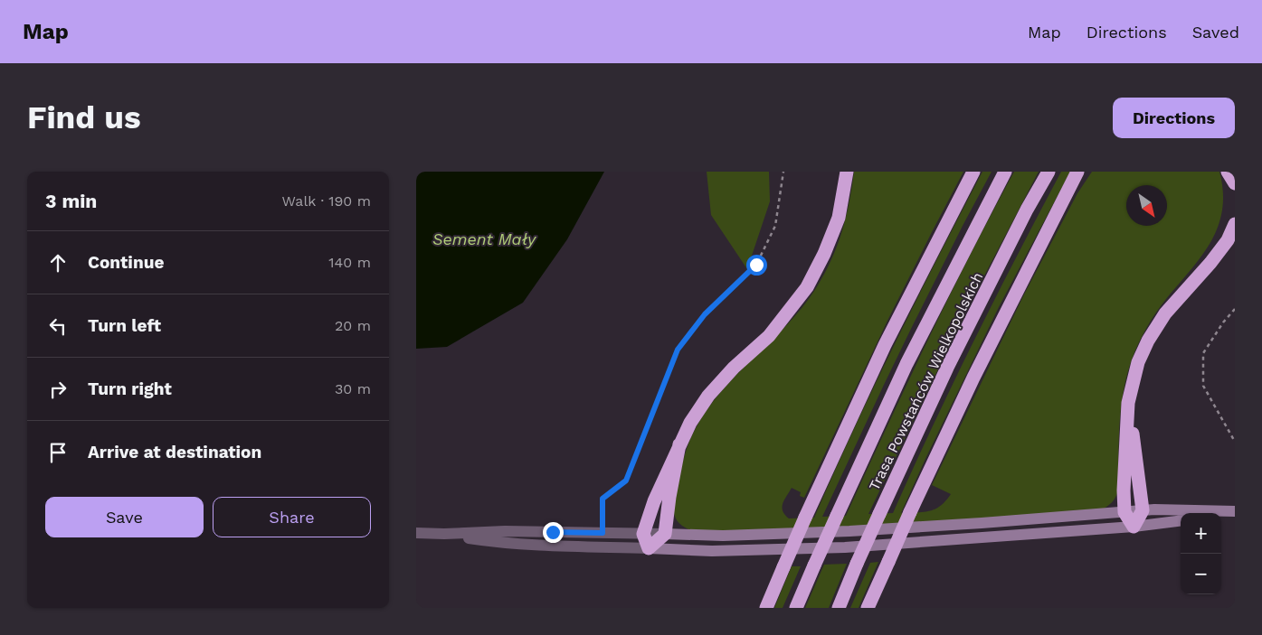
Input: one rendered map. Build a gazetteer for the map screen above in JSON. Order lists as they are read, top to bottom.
{
  "streets": {
    "highway": ["Trasa Powstańców Wielkopolskich"]
  },
  "water": ["Sement Mały"],
  "north": "bottom right",
  "page": {
    "header": "Map",
    "nav": ["Map", "Directions", "Saved"],
    "buttons": [
      "Directions",
      ["Save", "Share"]
    ],
    "title": "Find us",
    "heading": ["3 min", "Walk · 190 m"],
    "list": [
      ["Continue", "140 m"],
      ["Turn left", "20 m"],
      ["Turn right", "30 m"],
      "Arrive at destination"
    ],
    "map_buttons": ["+", "−"]
  }
}
